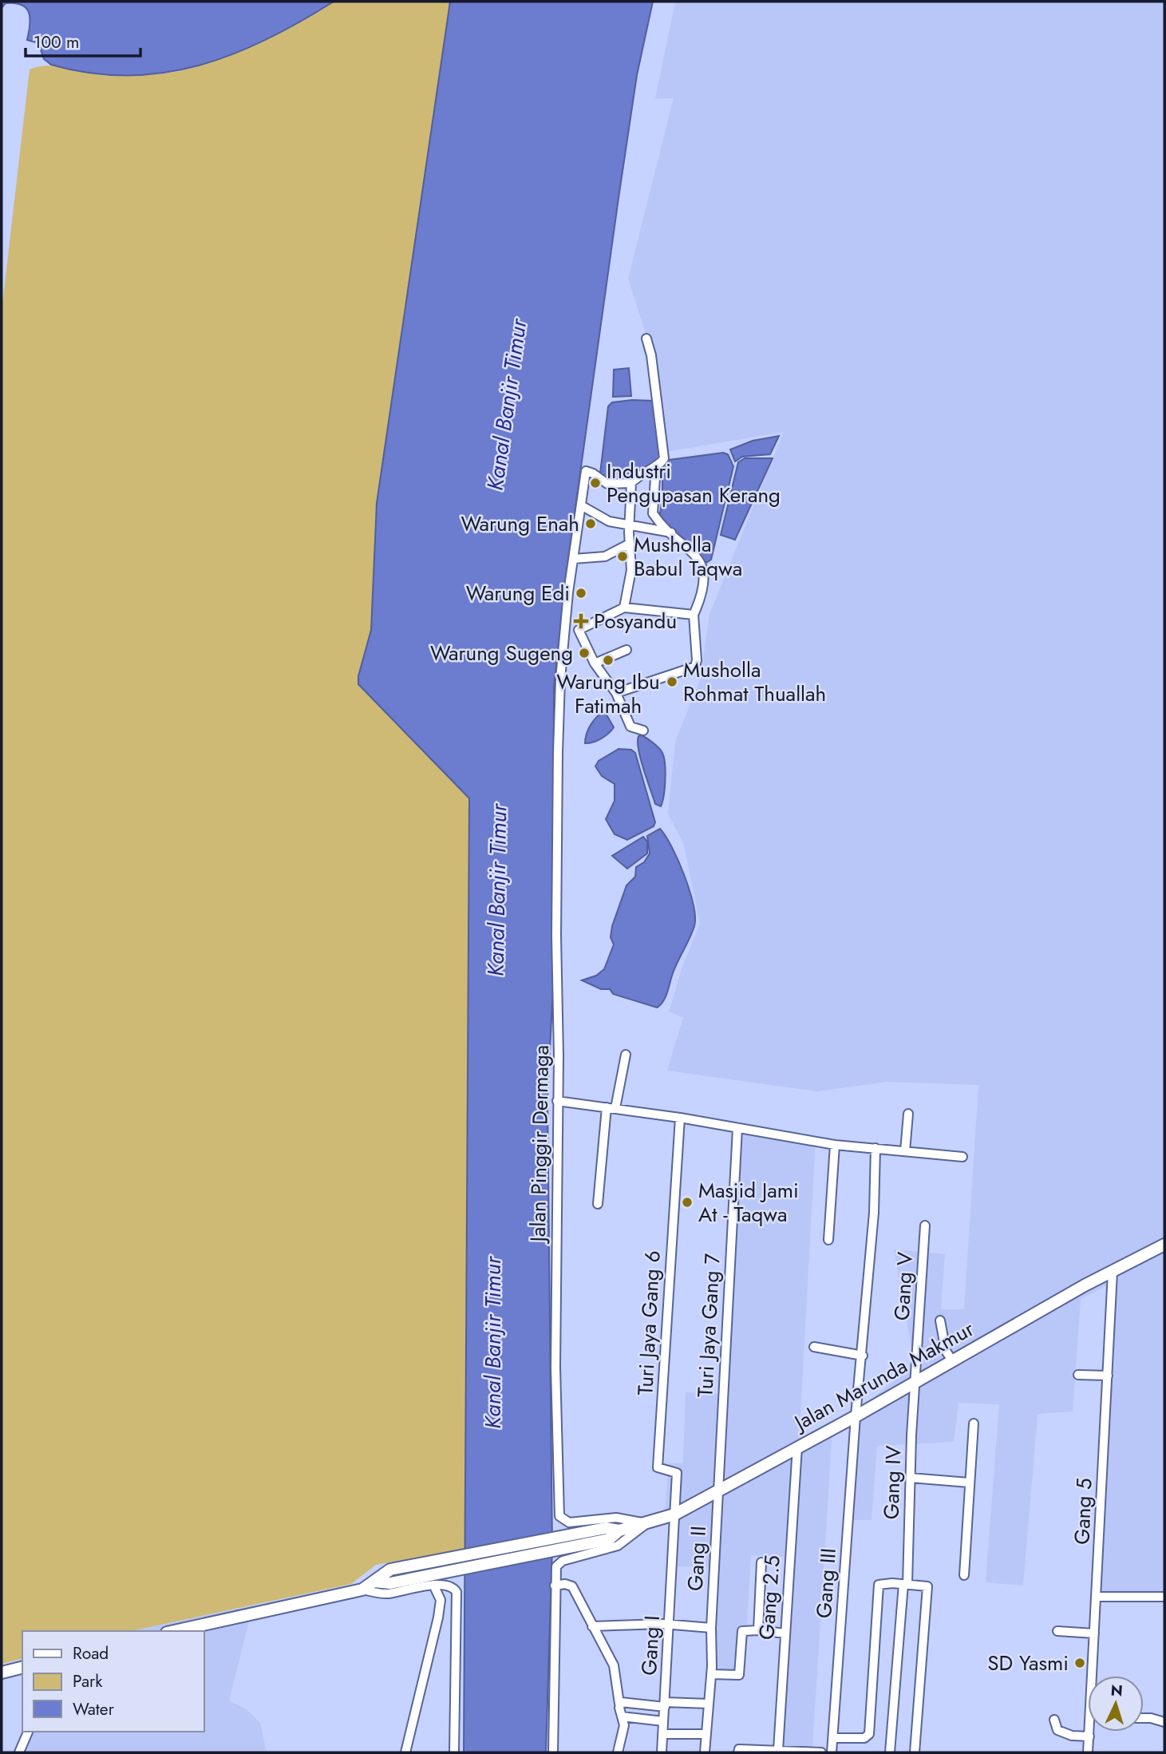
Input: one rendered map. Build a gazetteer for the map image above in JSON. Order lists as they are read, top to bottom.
{
  "streets": {
    "main road": ["Jalan Marunda Makmur"],
    "street": [
      "Jalan Pinggir Dermaga",
      "Gang V",
      "Turi Jaya Gang 6",
      "Turi Jaya Gang 7",
      "Gang IV",
      "Gang 5",
      "Gang II",
      "Gang III",
      "Gang 2.5",
      "Gang I"
    ]
  },
  "crossings": [
    ["Jalan Pinggir Dermaga", "Jalan Marunda Makmur"],
    ["Gang V", "Jalan Marunda Makmur"],
    ["Gang V", "Gang IV"],
    ["Turi Jaya Gang 6", "Jalan Marunda Makmur"],
    ["Turi Jaya Gang 6", "Gang I"],
    ["Turi Jaya Gang 7", "Jalan Marunda Makmur"],
    ["Turi Jaya Gang 7", "Gang II"],
    ["Jalan Marunda Makmur", "Gang IV"],
    ["Jalan Marunda Makmur", "Gang 5"],
    ["Jalan Marunda Makmur", "Gang II"],
    ["Jalan Marunda Makmur", "Gang III"],
    ["Jalan Marunda Makmur", "Gang 2.5"],
    ["Jalan Marunda Makmur", "Gang I"]
  ],
  "water": ["Kanal Banjir Timur"],
  "places": {
    "other": [
      "Industri Pengupasan Kerang",
      "Warung Enah",
      "Musholla Babul Taqwa",
      "Warung Edi",
      "Warung Sugeng",
      "Warung Ibu Fatimah",
      "Musholla Rohmat Thuallah",
      "Masjid Jami At - Taqwa",
      "SD Yasmi"
    ],
    "health": ["Posyandu"]
  },
  "legend": ["Road", "Park", "Water"],
  "scale_bar": "100 m",
  "north": "top"
}
